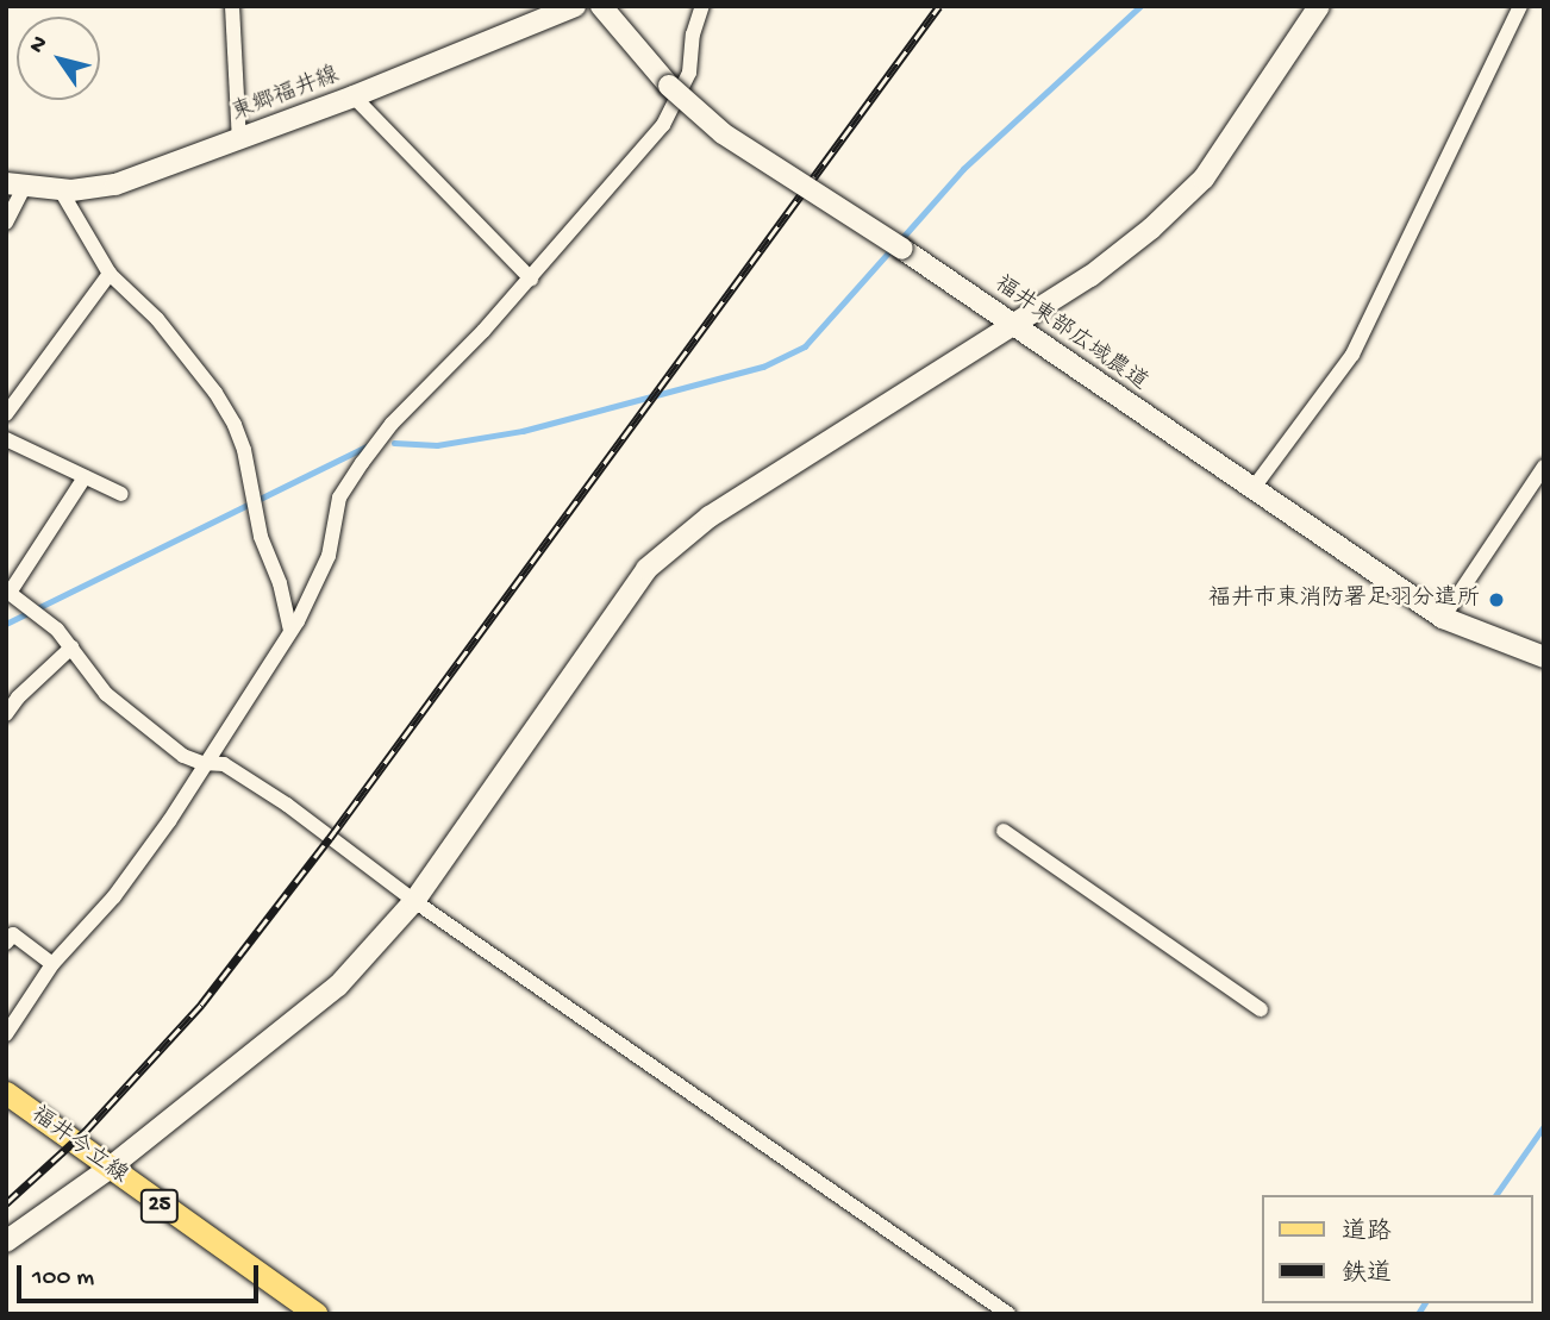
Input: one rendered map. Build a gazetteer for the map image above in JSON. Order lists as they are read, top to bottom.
{
  "streets": {
    "main road": ["福井今立線", "25"],
    "street": ["東郷福井線", "福井東部広域農道"]
  },
  "places": ["福井市東消防署足羽分遣所"],
  "legend": ["道路", "鉄道"],
  "scale_bar": "100 m",
  "north": "top left"
}
